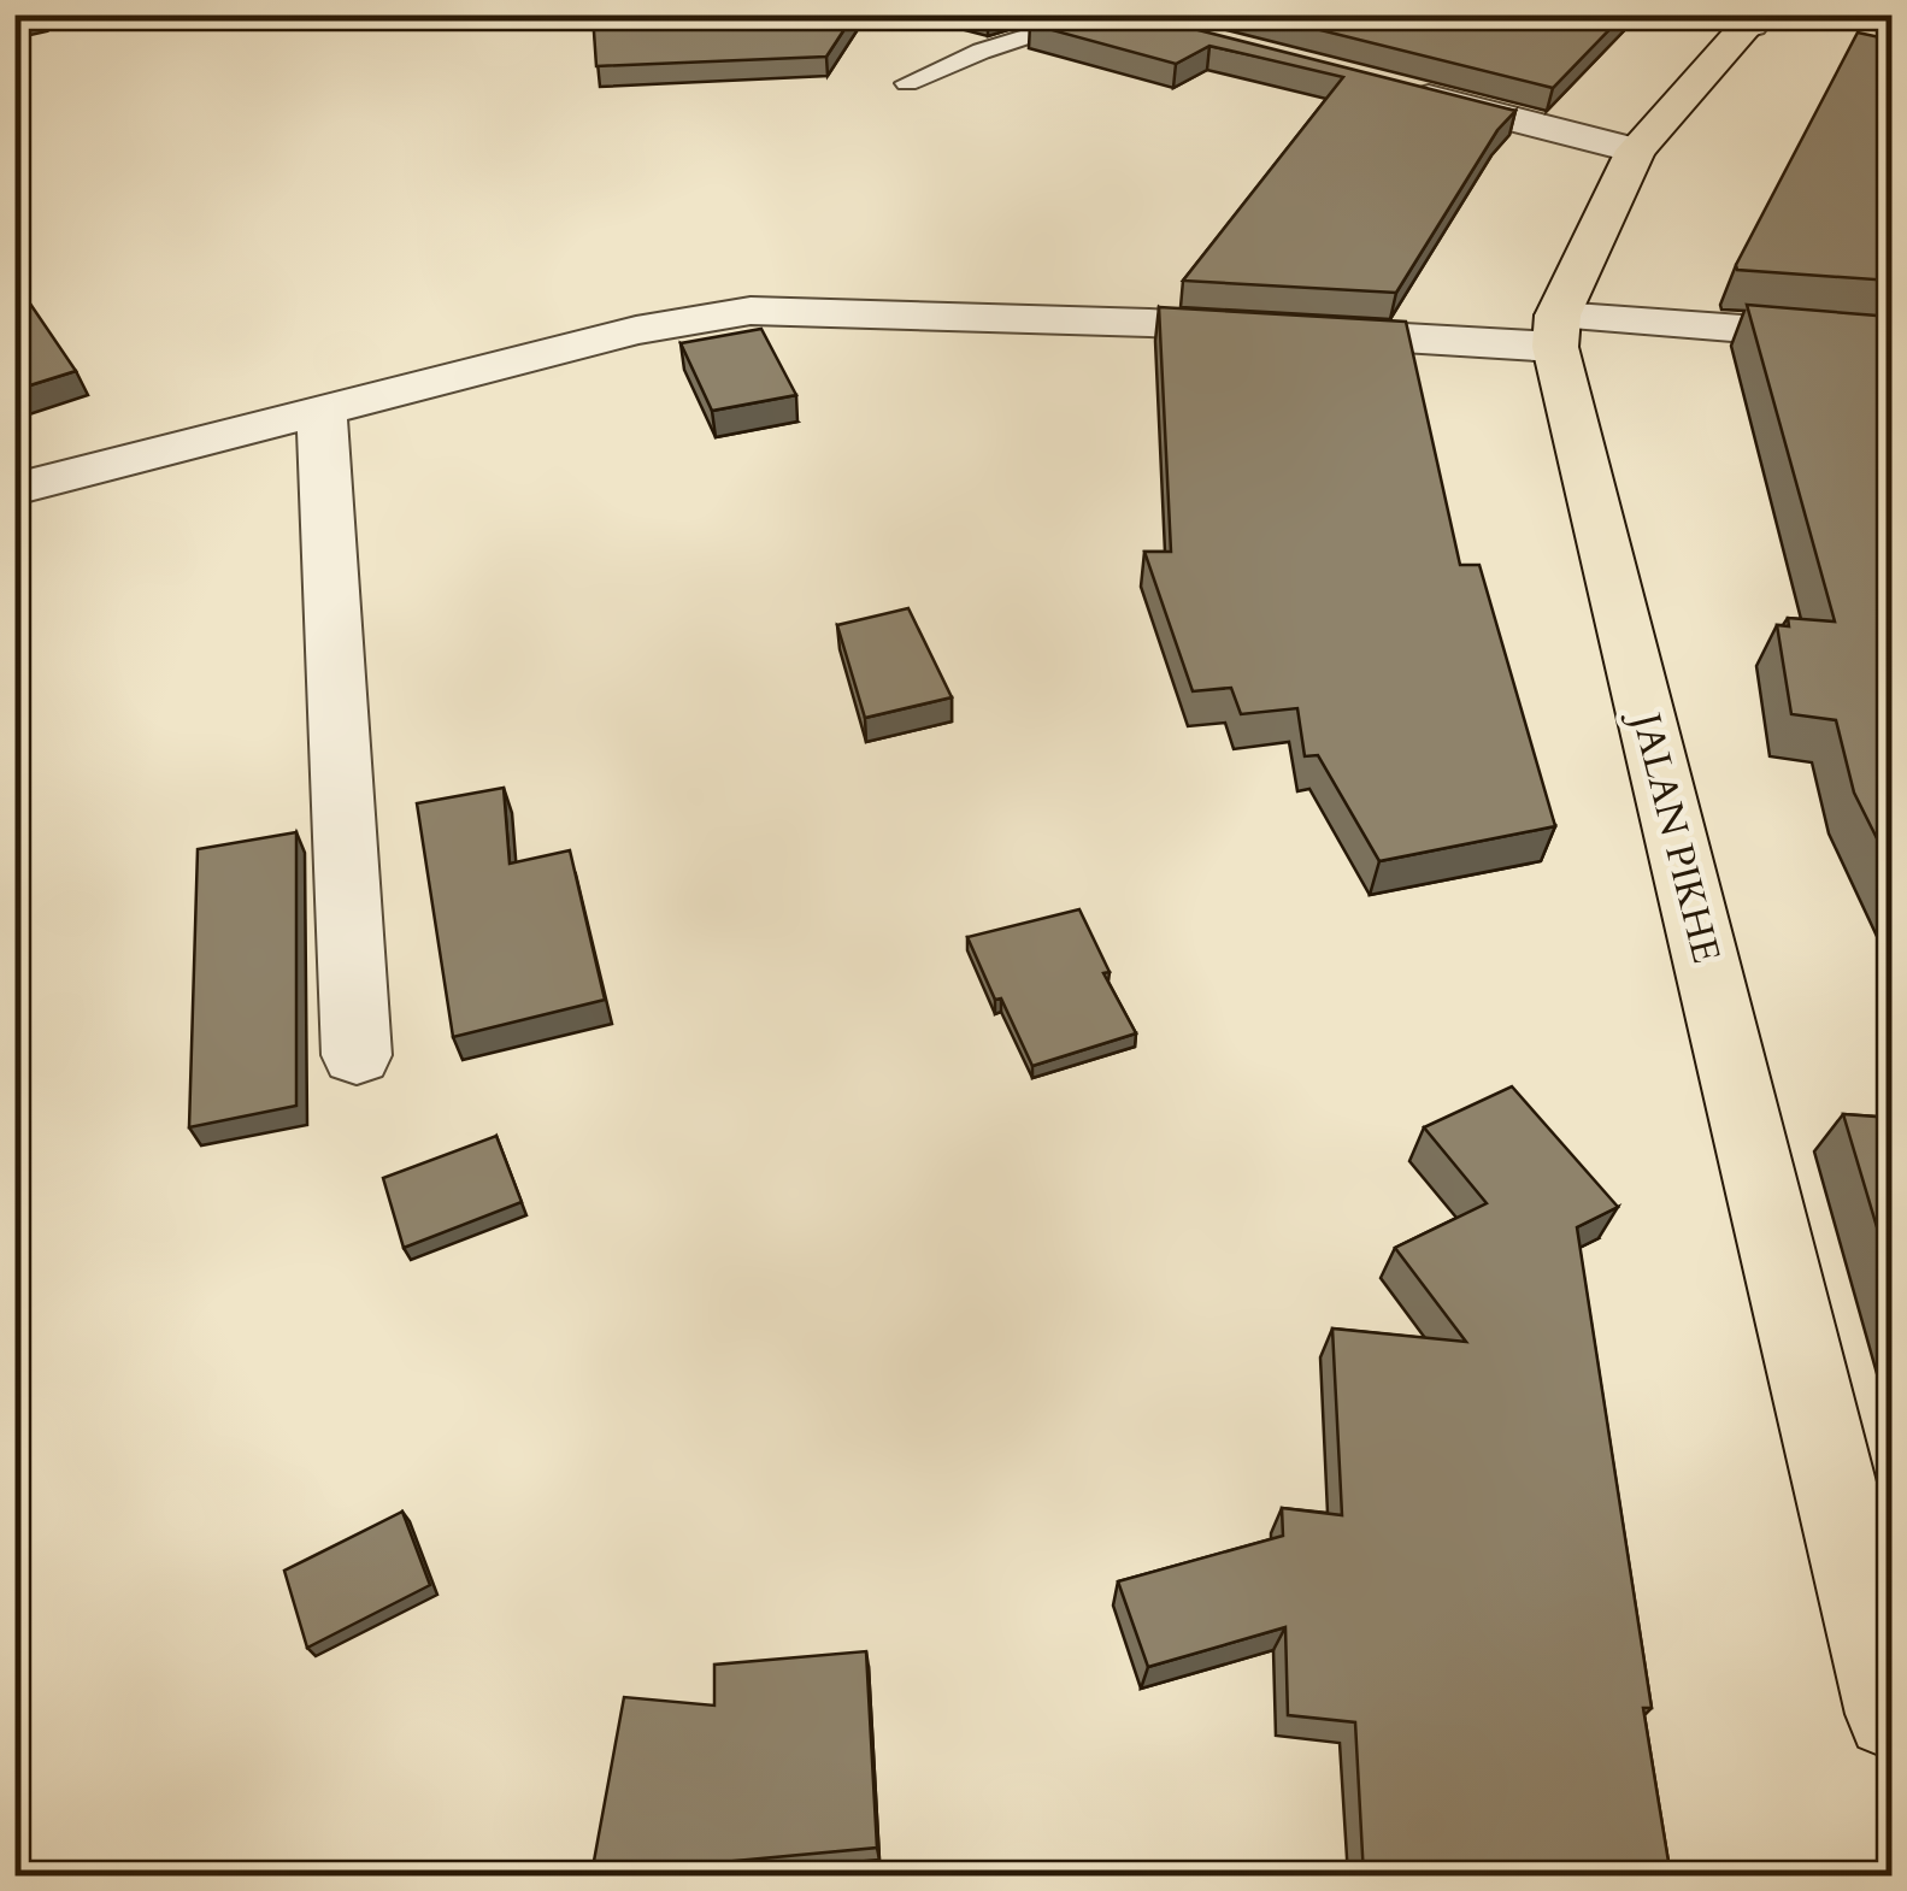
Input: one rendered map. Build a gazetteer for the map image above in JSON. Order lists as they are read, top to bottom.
{
  "streets": {
    "highway": ["JALAN PIKHE"]
  }
}
